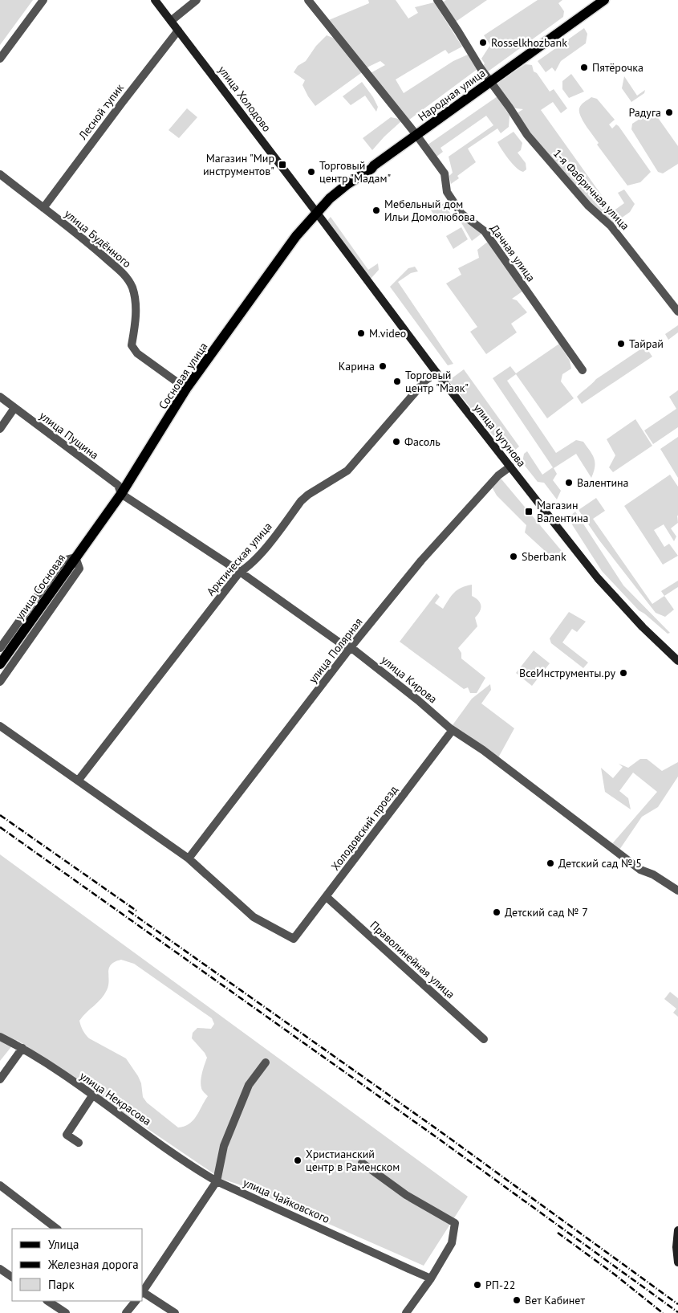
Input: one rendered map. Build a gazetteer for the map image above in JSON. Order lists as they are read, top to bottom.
{
  "streets": {
    "main road": [
      "Народная улица",
      "улица Холодово",
      "Сосновая улица",
      "улица Чугунова",
      "улица Сосновая"
    ],
    "street": [
      "Лесной тупик",
      "1-я Фабричная улица",
      "улица Будённого",
      "Дачная улица",
      "улица Пущина",
      "Арктическая улица",
      "улица Полярная",
      "улица Кирова",
      "Холодовский проезд",
      "Праволинейная улица",
      "улица Некрасова",
      "улица Чайковского"
    ]
  },
  "crossings": [
    ["Народная улица", "улица Холодово"],
    ["Народная улица", "1-я Фабричная улица"],
    ["Народная улица", "Дачная улица"],
    ["Народная улица", "Сосновая улица"],
    ["Народная улица", "улица Чугунова"],
    ["улица Холодово", "Лесной тупик"],
    ["улица Холодово", "Сосновая улица"],
    ["улица Холодово", "улица Чугунова"],
    ["Лесной тупик", "улица Будённого"],
    ["улица Будённого", "Сосновая улица"],
    ["Сосновая улица", "улица Пущина"],
    ["Сосновая улица", "улица Чугунова"],
    ["Сосновая улица", "улица Сосновая"],
    ["Сосновая улица", "улица Кирова"],
    ["улица Пущина", "улица Кирова"],
    ["улица Чугунова", "Арктическая улица"],
    ["улица Чугунова", "улица Полярная"],
    ["Арктическая улица", "улица Кирова"],
    ["улица Полярная", "улица Кирова"],
    ["улица Полярная", "Холодовский проезд"],
    ["улица Кирова", "Холодовский проезд"],
    ["Холодовский проезд", "Праволинейная улица"],
    ["улица Некрасова", "улица Чайковского"]
  ],
  "places": {
    "other": [
      "Rosselkhozbank",
      "Пятёрочка",
      "Радуга",
      "Торговый центр \"Мадам\"",
      "Мебельный дом Ильи Домолюбова",
      "M.video",
      "Тайрай",
      "Карина",
      "Торговый центр \"Маяк\"",
      "Фасоль",
      "Валентина",
      "Sberbank",
      "ВсеИнструменты.ру",
      "Детский сад № 5",
      "Детский сад № 7",
      "Христианский центр в Раменском",
      "РП-22",
      "Вет Кабинет"
    ],
    "transit": ["Магазин \"Мир инструментов\"", "Магазин Валентина"]
  },
  "legend": ["Улица", "Железная дорога", "Парк"]
}
